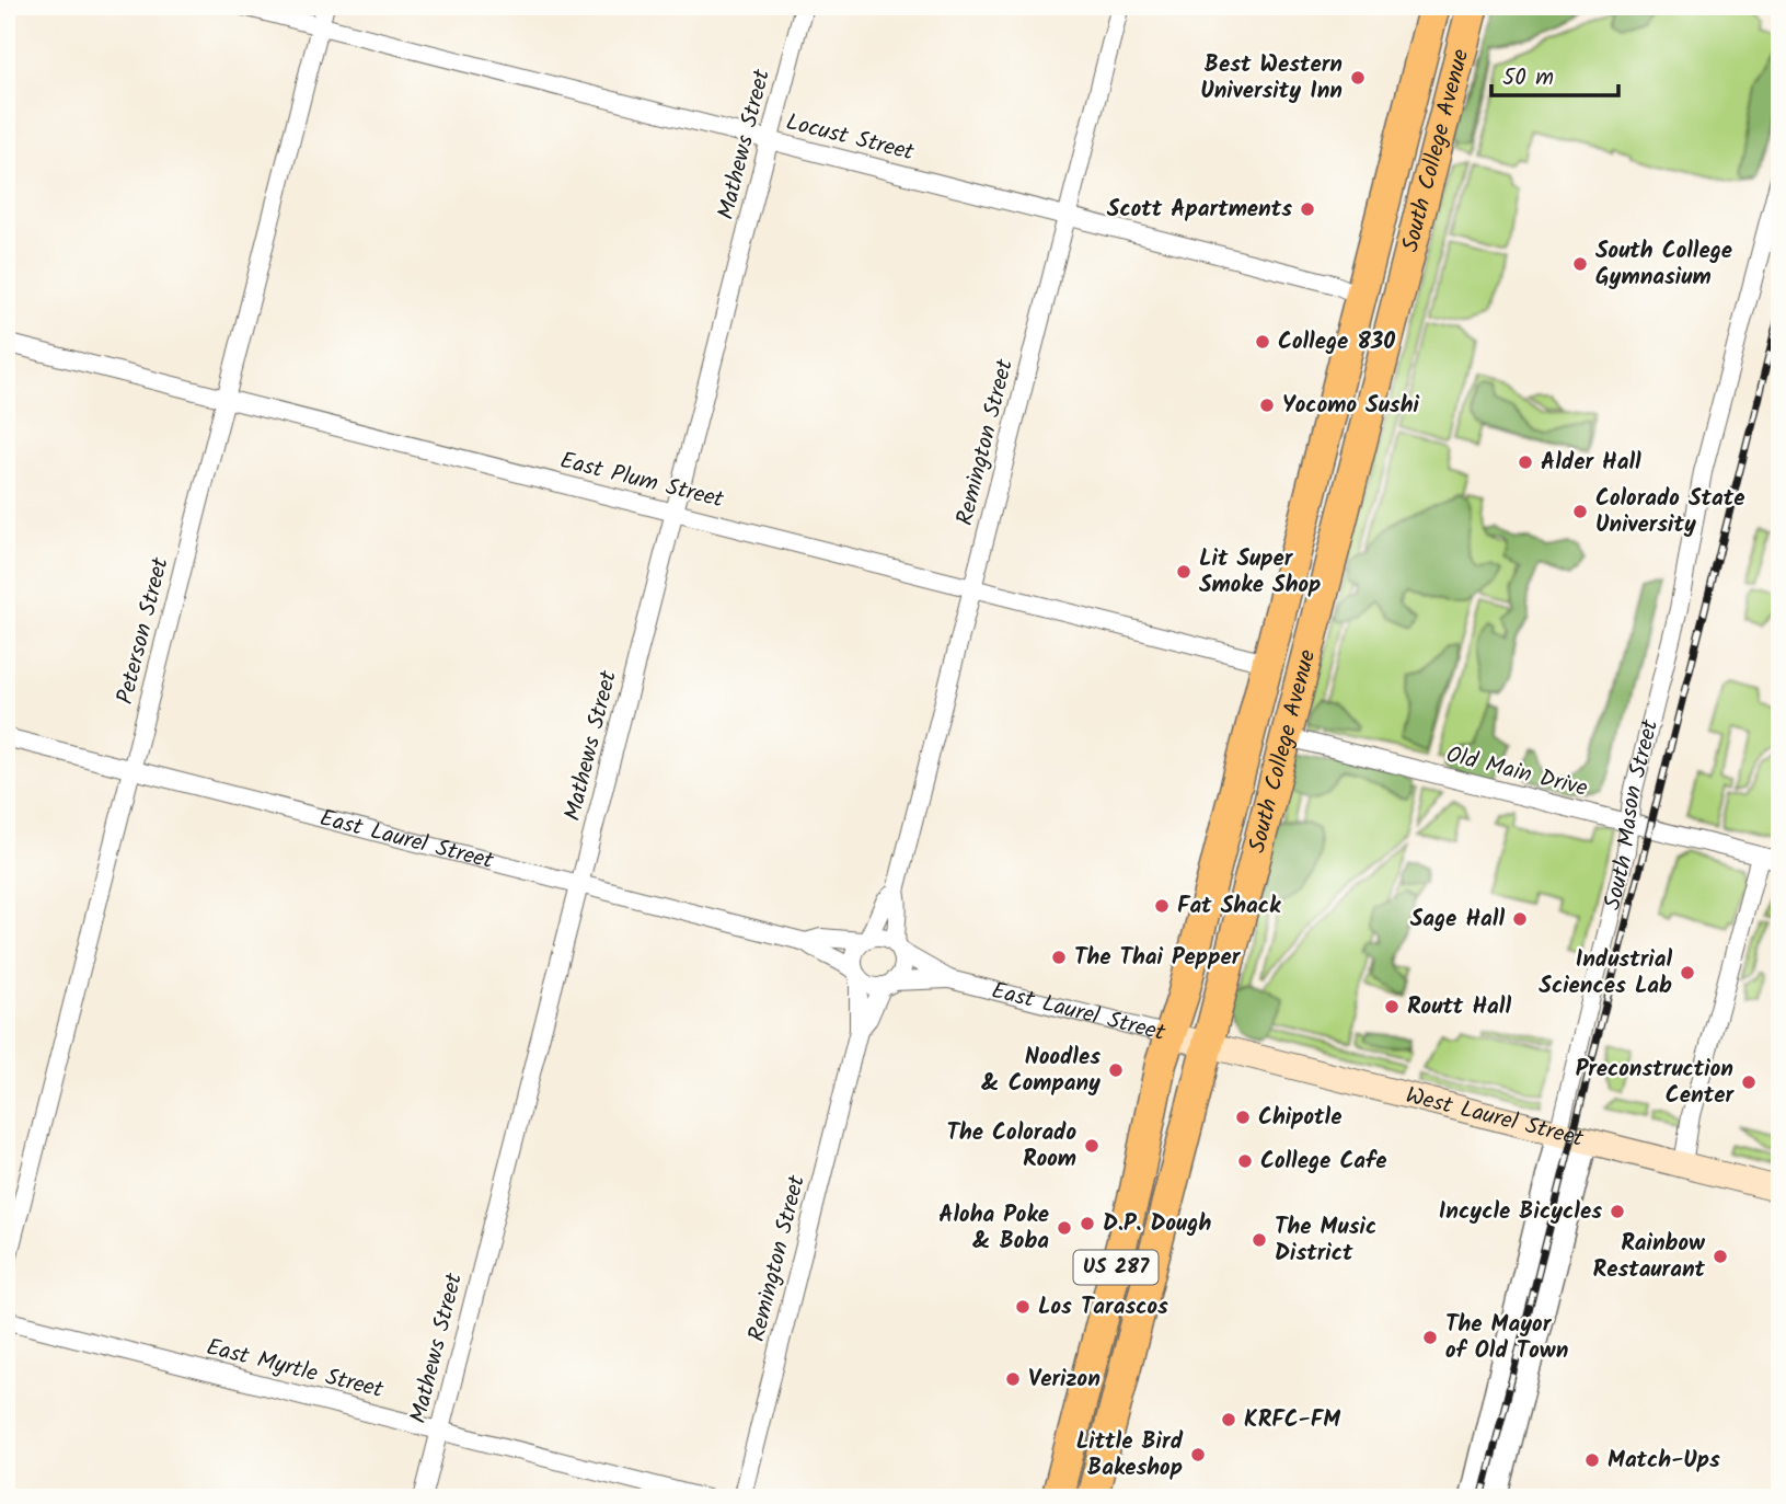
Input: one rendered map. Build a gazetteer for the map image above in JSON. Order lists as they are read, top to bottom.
{
  "streets": {
    "highway": ["South College Avenue", "US 287"],
    "main road": ["East Laurel Street", "West Laurel Street"],
    "street": [
      "Locust Street",
      "Mathews Street",
      "Remington Street",
      "East Plum Street",
      "Peterson Street",
      "Old Main Drive",
      "South Mason Street",
      "East Myrtle Street"
    ]
  },
  "crossings": [
    ["Locust Street", "Mathews Street"],
    ["Locust Street", "South College Avenue"],
    ["Locust Street", "Remington Street"],
    ["Locust Street", "Peterson Street"],
    ["Mathews Street", "East Plum Street"],
    ["Mathews Street", "East Laurel Street"],
    ["Mathews Street", "East Myrtle Street"],
    ["South College Avenue", "East Plum Street"],
    ["South College Avenue", "Old Main Drive"],
    ["South College Avenue", "East Laurel Street"],
    ["South College Avenue", "West Laurel Street"],
    ["Remington Street", "East Plum Street"],
    ["Remington Street", "East Laurel Street"],
    ["East Plum Street", "Peterson Street"],
    ["Peterson Street", "East Laurel Street"],
    ["Old Main Drive", "South Mason Street"],
    ["South Mason Street", "West Laurel Street"],
    ["East Laurel Street", "West Laurel Street"]
  ],
  "places": [
    "Best Western University Inn",
    "Scott Apartments",
    "South College Gymnasium",
    "College 830",
    "Yocomo Sushi",
    "Alder Hall",
    "Colorado State University",
    "Lit Super Smoke Shop",
    "Fat Shack",
    "Sage Hall",
    "The Thai Pepper",
    "Industrial Sciences Lab",
    "Routt Hall",
    "Noodles & Company",
    "Preconstruction Center",
    "Chipotle",
    "The Colorado Room",
    "College Cafe",
    "Incycle Bicycles",
    "D.P. Dough",
    "Aloha Poke & Boba",
    "The Music District",
    "Rainbow Restaurant",
    "Los Tarascos",
    "The Mayor of Old Town",
    "Verizon",
    "KRFC-FM",
    "Little Bird Bakeshop",
    "Match-Ups"
  ],
  "scale_bar": "50 m"
}
